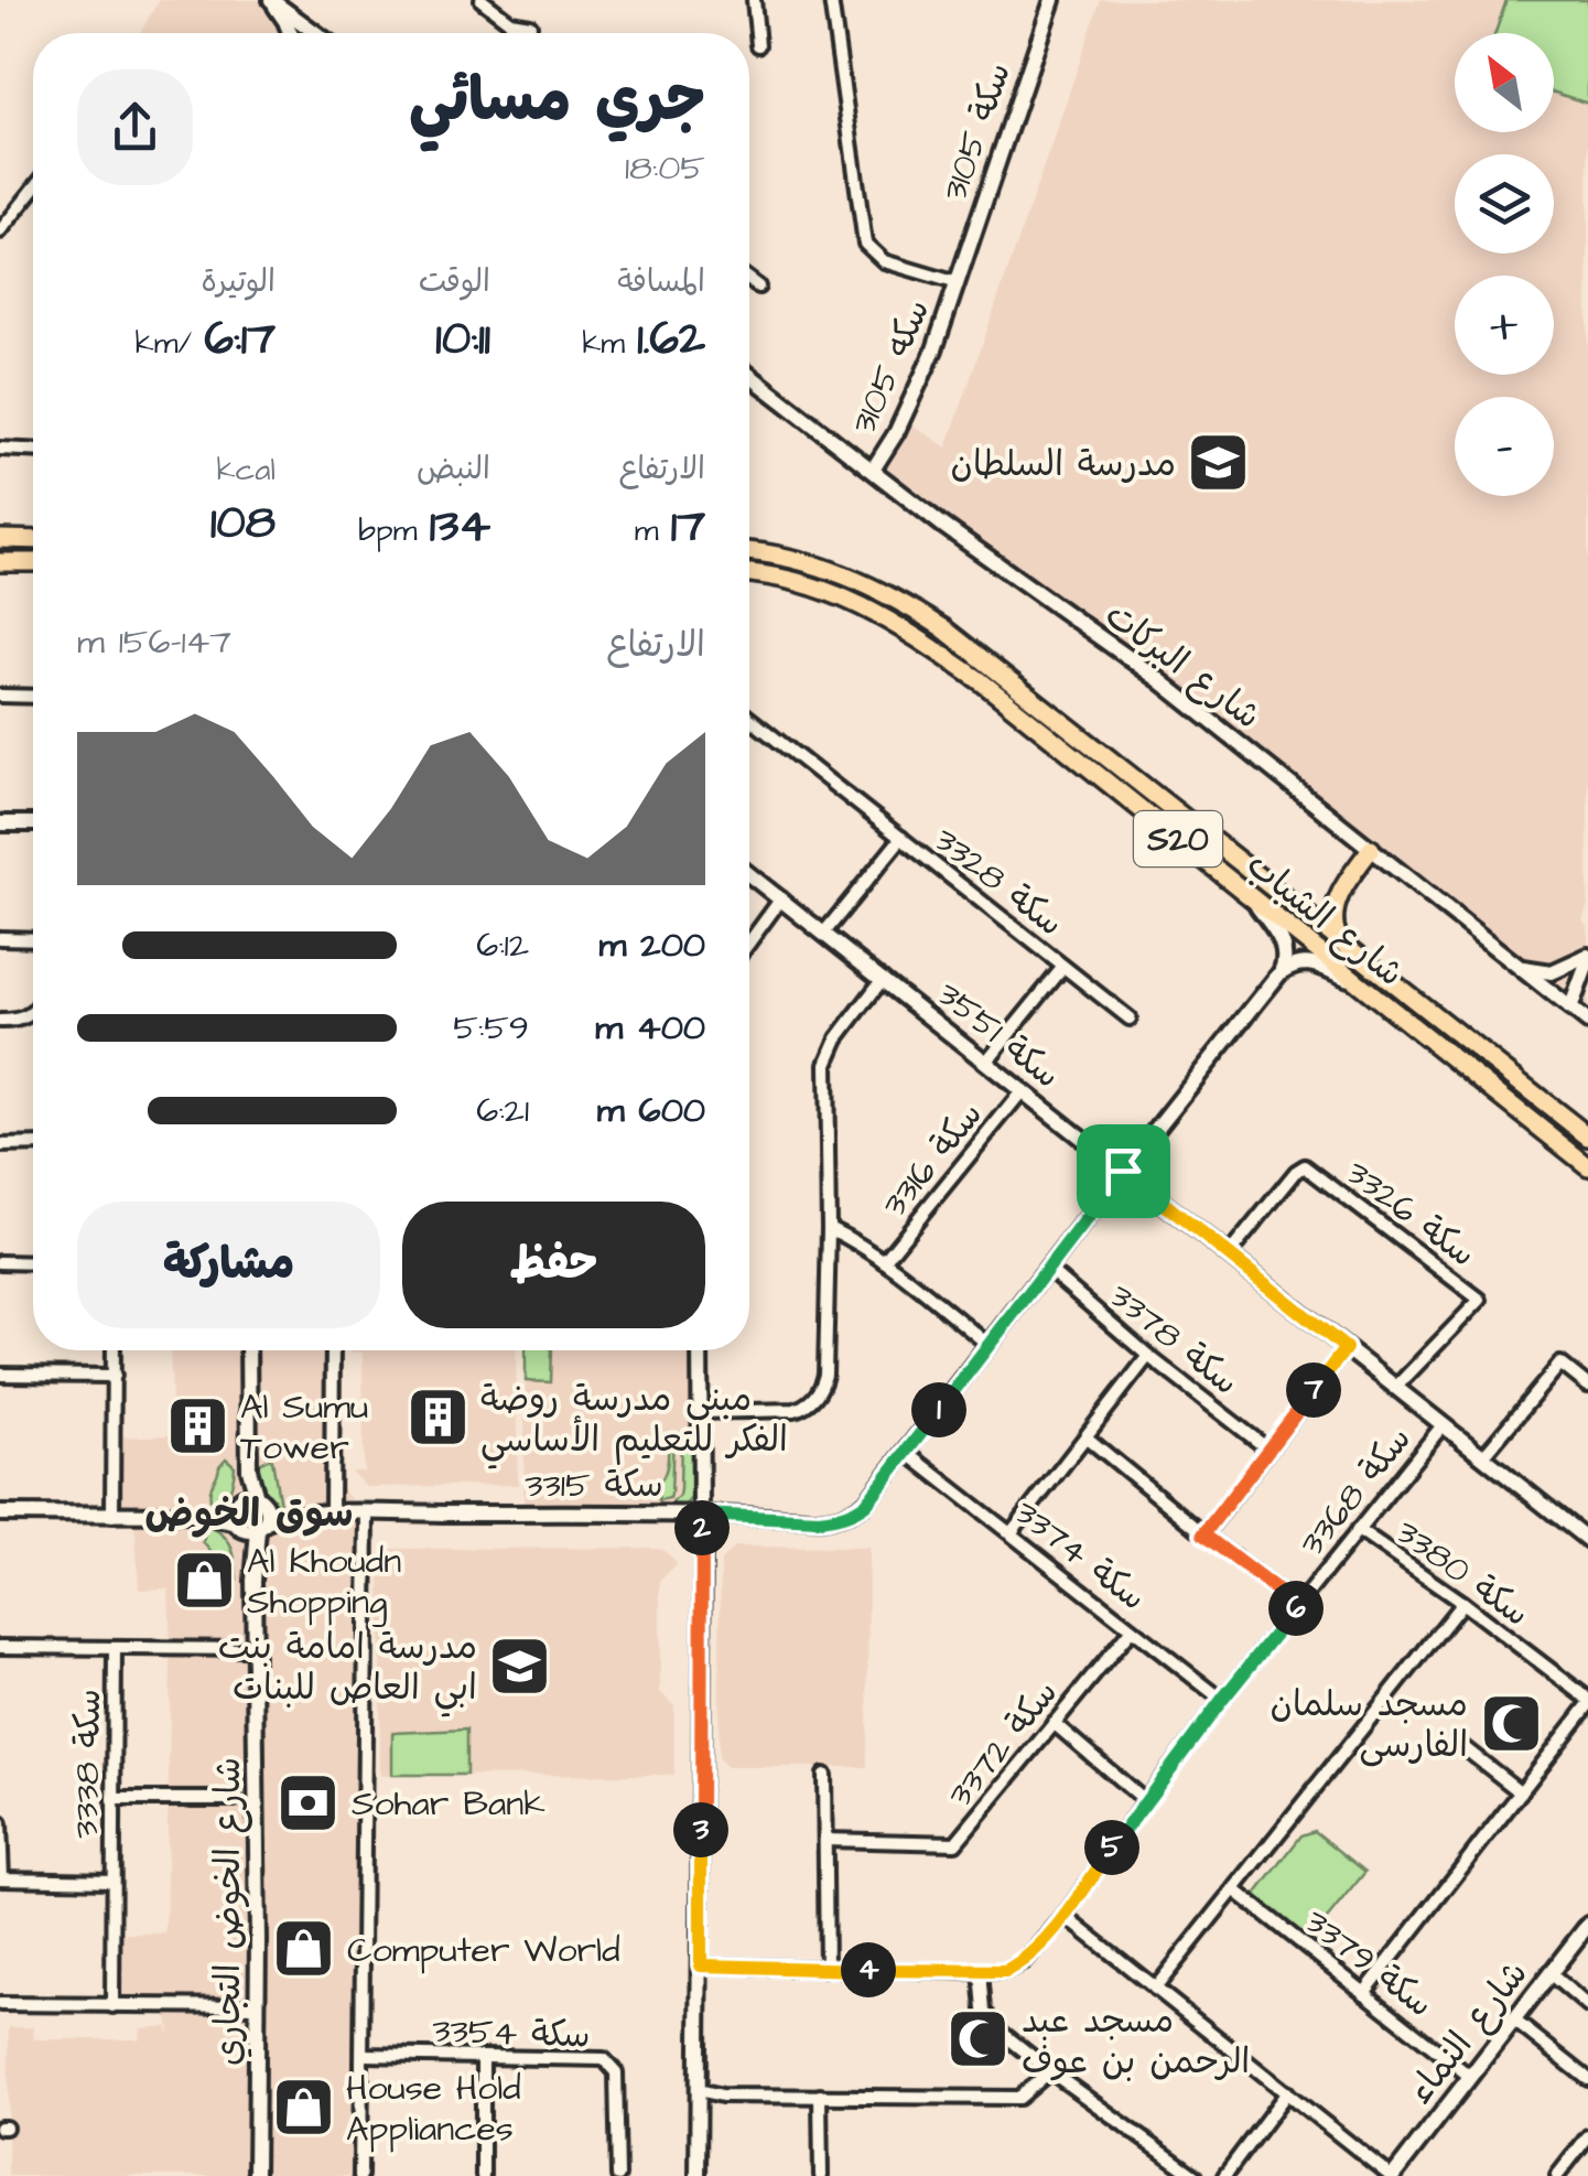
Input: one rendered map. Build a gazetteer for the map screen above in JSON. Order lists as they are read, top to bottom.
{
  "streets": {
    "main road": ["S20", "شارع الشباب"],
    "street": [
      "سكة 3105",
      "سكه 3105",
      "شارع البركات",
      "سكة 3328",
      "سكة 3551",
      "سكة 3316",
      "سكة 3326",
      "سكة 3378",
      "سكة 3315",
      "سكة 3368",
      "سكة 3374",
      "سكة 3380",
      "سكة 3372",
      "سكة 3338",
      "شارع الخوض التجاري",
      "سكة 3379",
      "سكة 3354",
      "شارع النماء"
    ]
  },
  "crossings": [
    ["سكة 3105", "سكه 3105"],
    ["سكه 3105", "شارع البركات"],
    ["سكة 3328", "سكة 3551"],
    ["سكة 3551", "سكة 3316"],
    ["سكة 3551", "سكة 3326"],
    ["سكة 3551", "سكة 3315"],
    ["سكة 3551", "سكة 3368"],
    ["سكة 3316", "سكة 3315"],
    ["سكة 3378", "سكة 3315"],
    ["سكة 3315", "سكة 3374"],
    ["سكة 3315", "شارع الخوض التجاري"],
    ["سكة 3368", "سكة 3374"],
    ["سكة 3368", "سكة 3380"],
    ["سكة 3374", "سكة 3372"],
    ["سكة 3380", "سكة 3379"],
    ["سكة 3379", "شارع النماء"]
  ],
  "districts": ["سوق الخوض"],
  "places": {
    "school or university": ["مدرسة السلطان", "مدرسة امامة بنت ابي العاص للبنات"],
    "building": ["مبنى مدرسة روضة الفكر للتعليم الأساسي", "Al Sumu Tower"],
    "shop": ["Al Khoudn Shopping", "Computer World", "House Hold Appliances"],
    "mosque": ["مسجد سلمان الفارسى", "مسجد عبد الرحمن بن عوف"],
    "bank": ["Sohar Bank"]
  },
  "north": "top left",
  "page": {
    "map_buttons": ["+", "−"],
    "heading": ["جري مسائي", "18:05"],
    "stats": [
      ["المسافة", "1.62 km"],
      ["الوقت", "10:11"],
      ["الوتيرة", "6:17 /km"],
      ["الارتفاع", "17 m"],
      ["النبض", "134 bpm"],
      ["kcal", "108"]
    ],
    "chart": ["الارتفاع", "147–156 m"],
    "list": [
      {
        "name": "200 m",
        "note": "6:12"
      },
      {
        "name": "400 m",
        "note": "5:59"
      },
      {
        "name": "600 m",
        "note": "6:21"
      }
    ],
    "buttons": ["حفظ", "مشاركة"],
    "pins": [
      "7",
      "1",
      "2",
      "6",
      "3",
      "5",
      "4"
    ]
  }
}
